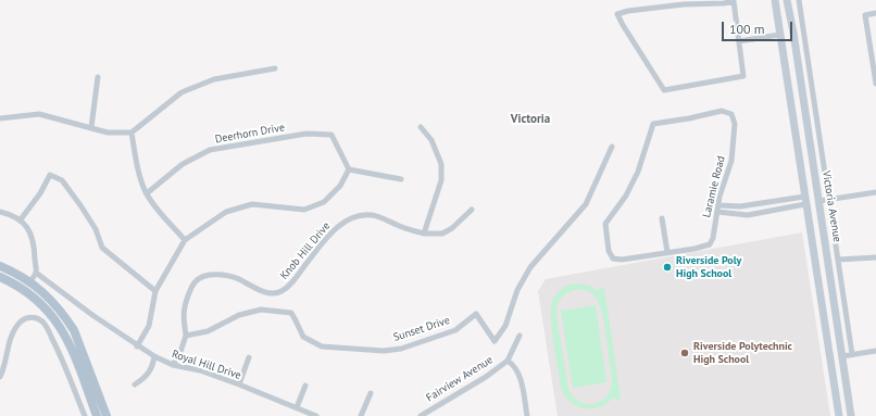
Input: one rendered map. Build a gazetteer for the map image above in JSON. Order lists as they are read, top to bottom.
{
  "streets": {
    "main road": ["Victoria Avenue"],
    "street": [
      "Deerhorn Drive",
      "Laramie Road",
      "Knob Hill Drive",
      "Sunset Drive",
      "Royal Hill Drive",
      "Fairview Avenue"
    ]
  },
  "crossings": [
    ["Knob Hill Drive", "Sunset Drive"]
  ],
  "districts": ["Victoria"],
  "places": ["Riverside Poly High School", "Riverside Polytechnic High School"],
  "scale_bar": "100 m"
}
